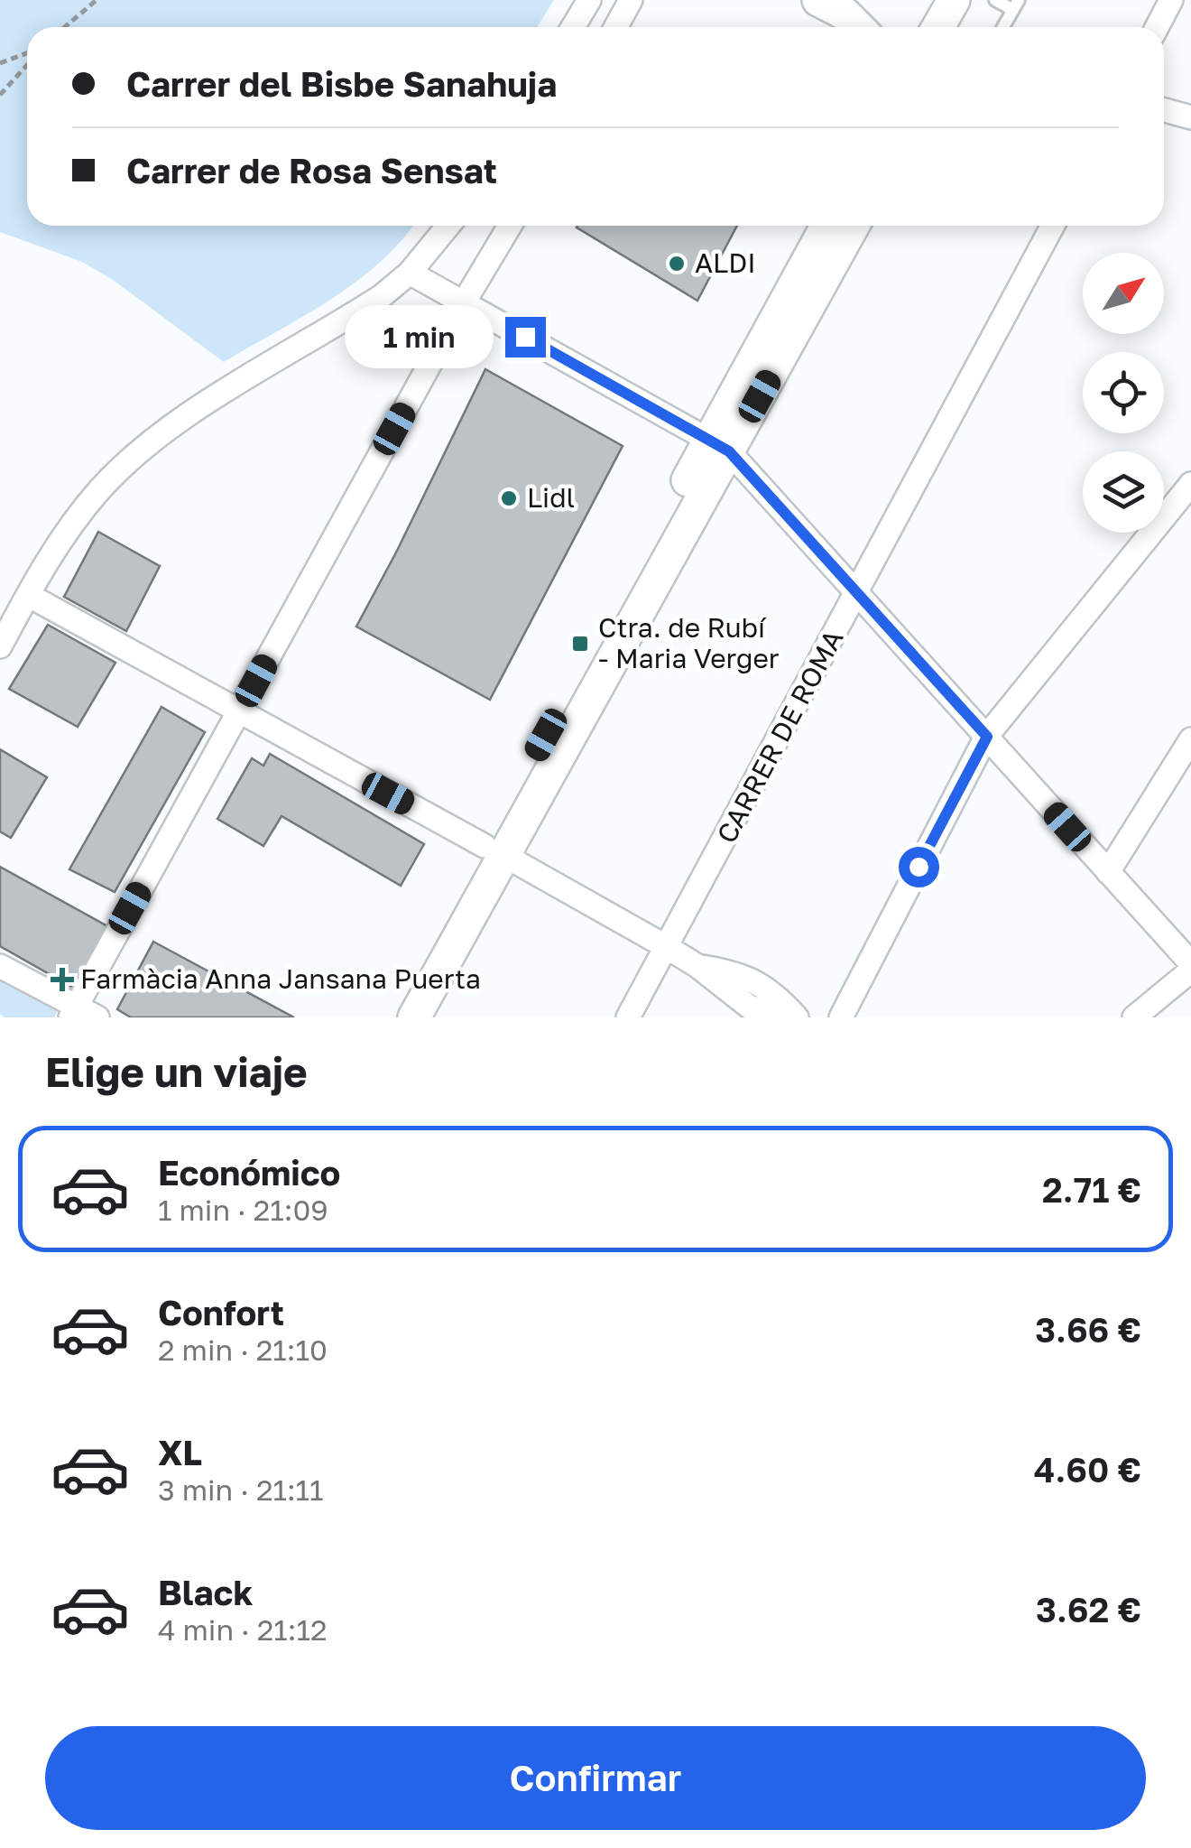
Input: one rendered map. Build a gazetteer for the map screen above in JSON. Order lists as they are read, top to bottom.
{
  "streets": {
    "street": ["CARRER DE ROMA"]
  },
  "places": {
    "other": ["ALDI", "Lidl"],
    "transit": ["Ctra. de Rubí - Maria Verger"],
    "health": ["Farmàcia Anna Jansana Puerta"]
  },
  "north": "top right",
  "page": {
    "banner": ["Carrer del Bisbe Sanahuja", "Carrer de Rosa Sensat"],
    "bubble": "1 min",
    "heading": "Elige un viaje",
    "list": [
      {
        "name": "Económico",
        "note": "1 min · 21:09",
        "value": "2.71 €"
      },
      {
        "name": "Confort",
        "note": "2 min · 21:10",
        "value": "3.66 €"
      },
      {
        "name": "XL",
        "note": "3 min · 21:11",
        "value": "4.60 €"
      },
      {
        "name": "Black",
        "note": "4 min · 21:12",
        "value": "3.62 €"
      }
    ],
    "buttons": "Confirmar"
  }
}
